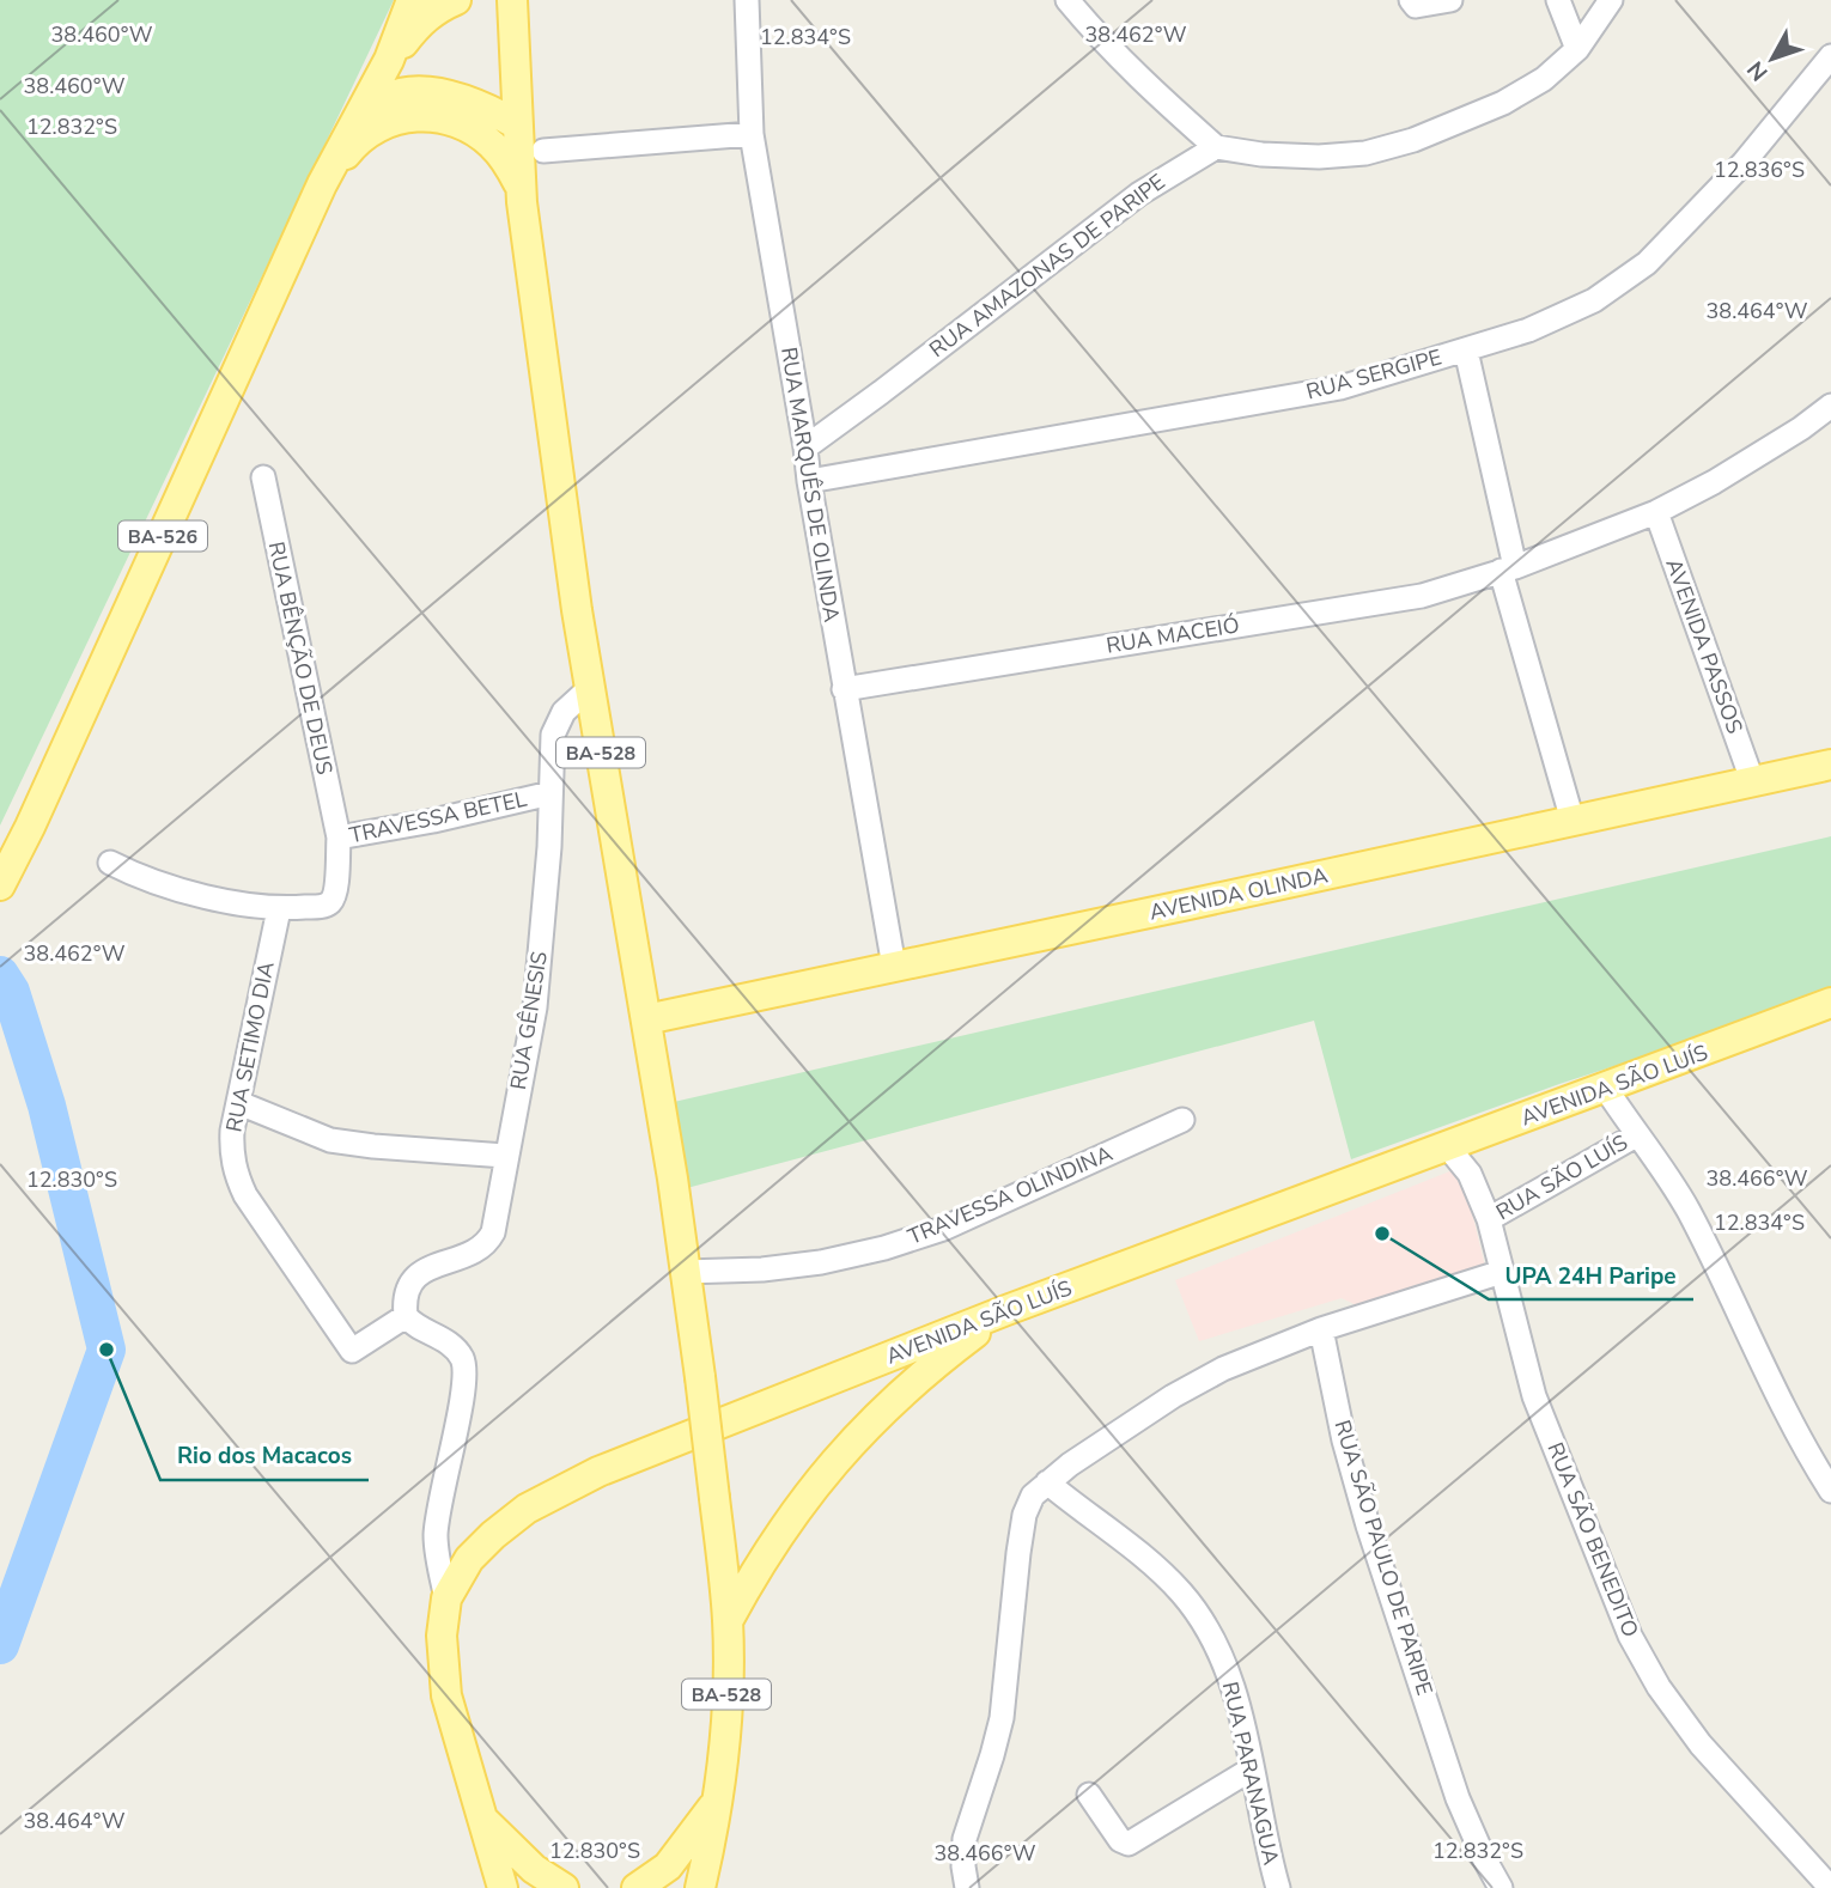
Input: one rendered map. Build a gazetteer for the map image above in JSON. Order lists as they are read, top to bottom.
{
  "streets": {
    "main road": [
      "BA-526",
      "BA-528",
      "AVENIDA OLINDA",
      "AVENIDA SÃO LUÍS"
    ],
    "street": [
      "RUA AMAZONAS DE PARIPE",
      "RUA SERGIPE",
      "RUA MARQUÊS DE OLINDA",
      "RUA MACEIÓ",
      "AVENIDA PASSOS",
      "RUA BÊNÇÃO DE DEUS",
      "TRAVESSA BETEL",
      "RUA GÊNESIS",
      "RUA SETIMO DIA",
      "RUA SÃO LUÍS",
      "TRAVESSA OLINDINA",
      "RUA SÃO BENEDITO",
      "RUA SÃO PAULO DE PARIPE",
      "RUA PARANAGUA"
    ]
  },
  "crossings": [
    ["RUA AMAZONAS DE PARIPE", "RUA MARQUÊS DE OLINDA"],
    ["RUA SERGIPE", "RUA MARQUÊS DE OLINDA"],
    ["RUA MARQUÊS DE OLINDA", "RUA MACEIÓ"],
    ["RUA MARQUÊS DE OLINDA", "AVENIDA OLINDA"],
    ["RUA MACEIÓ", "AVENIDA PASSOS"],
    ["AVENIDA PASSOS", "AVENIDA OLINDA"],
    ["RUA BÊNÇÃO DE DEUS", "TRAVESSA BETEL"],
    ["BA-528", "AVENIDA OLINDA"],
    ["BA-528", "RUA GÊNESIS"],
    ["BA-528", "TRAVESSA OLINDINA"],
    ["TRAVESSA BETEL", "RUA GÊNESIS"],
    ["TRAVESSA BETEL", "RUA SETIMO DIA"],
    ["RUA GÊNESIS", "RUA SETIMO DIA"],
    ["AVENIDA SÃO LUÍS", "RUA SÃO BENEDITO"],
    ["RUA SÃO LUÍS", "RUA SÃO BENEDITO"]
  ],
  "places": ["UPA 24H Paripe", "Rio dos Macacos"],
  "north": "bottom left",
  "coordinates": [
    "38.460°W",
    "38.462°W",
    "12.834°S",
    "12.832°S",
    "12.836°S",
    "38.464°W",
    "38.466°W",
    "12.830°S"
  ]
}
